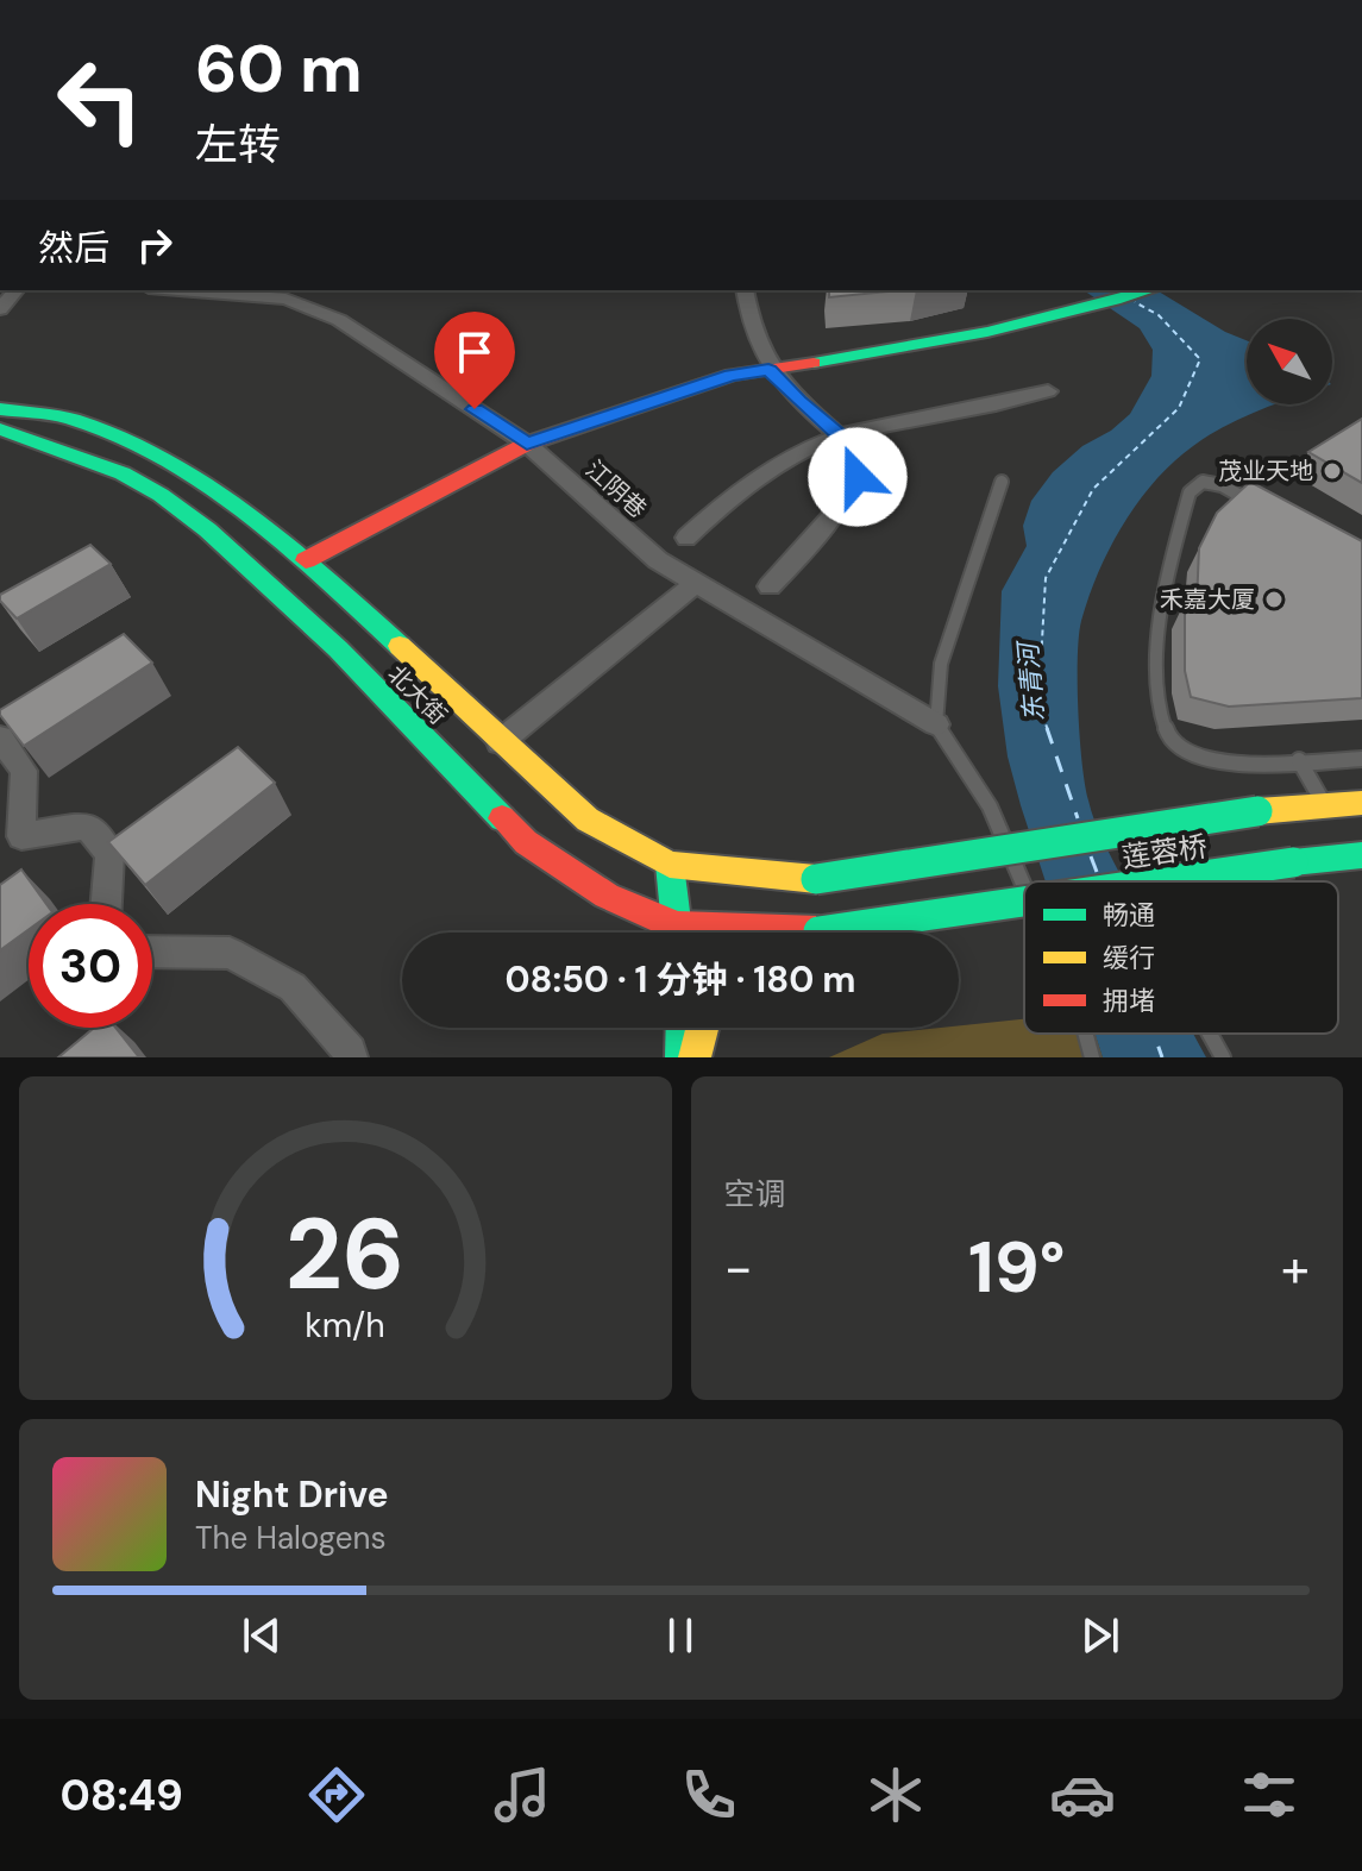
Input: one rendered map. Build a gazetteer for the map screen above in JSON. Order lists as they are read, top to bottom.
{
  "streets": {
    "main road": ["北大街", "莲蓉桥"],
    "street": ["江阴巷"]
  },
  "crossings": [
    ["北大街", "莲蓉桥"]
  ],
  "water": ["东青河"],
  "places": ["茂业天地", "禾嘉大厦"],
  "legend": ["畅通", "缓行", "拥堵"],
  "north": "top left",
  "page": {
    "turn": ["60 m", "左转"],
    "then": "然后",
    "limit": "30",
    "trip": "08:50 · 1 分钟 · 180 m",
    "tile": "空调",
    "heat": ["−", "19°", "+"],
    "song": ["Night Drive", "The Halogens"],
    "tabs": "08:49",
    "gauge": ["26", "km/h"]
  }
}
